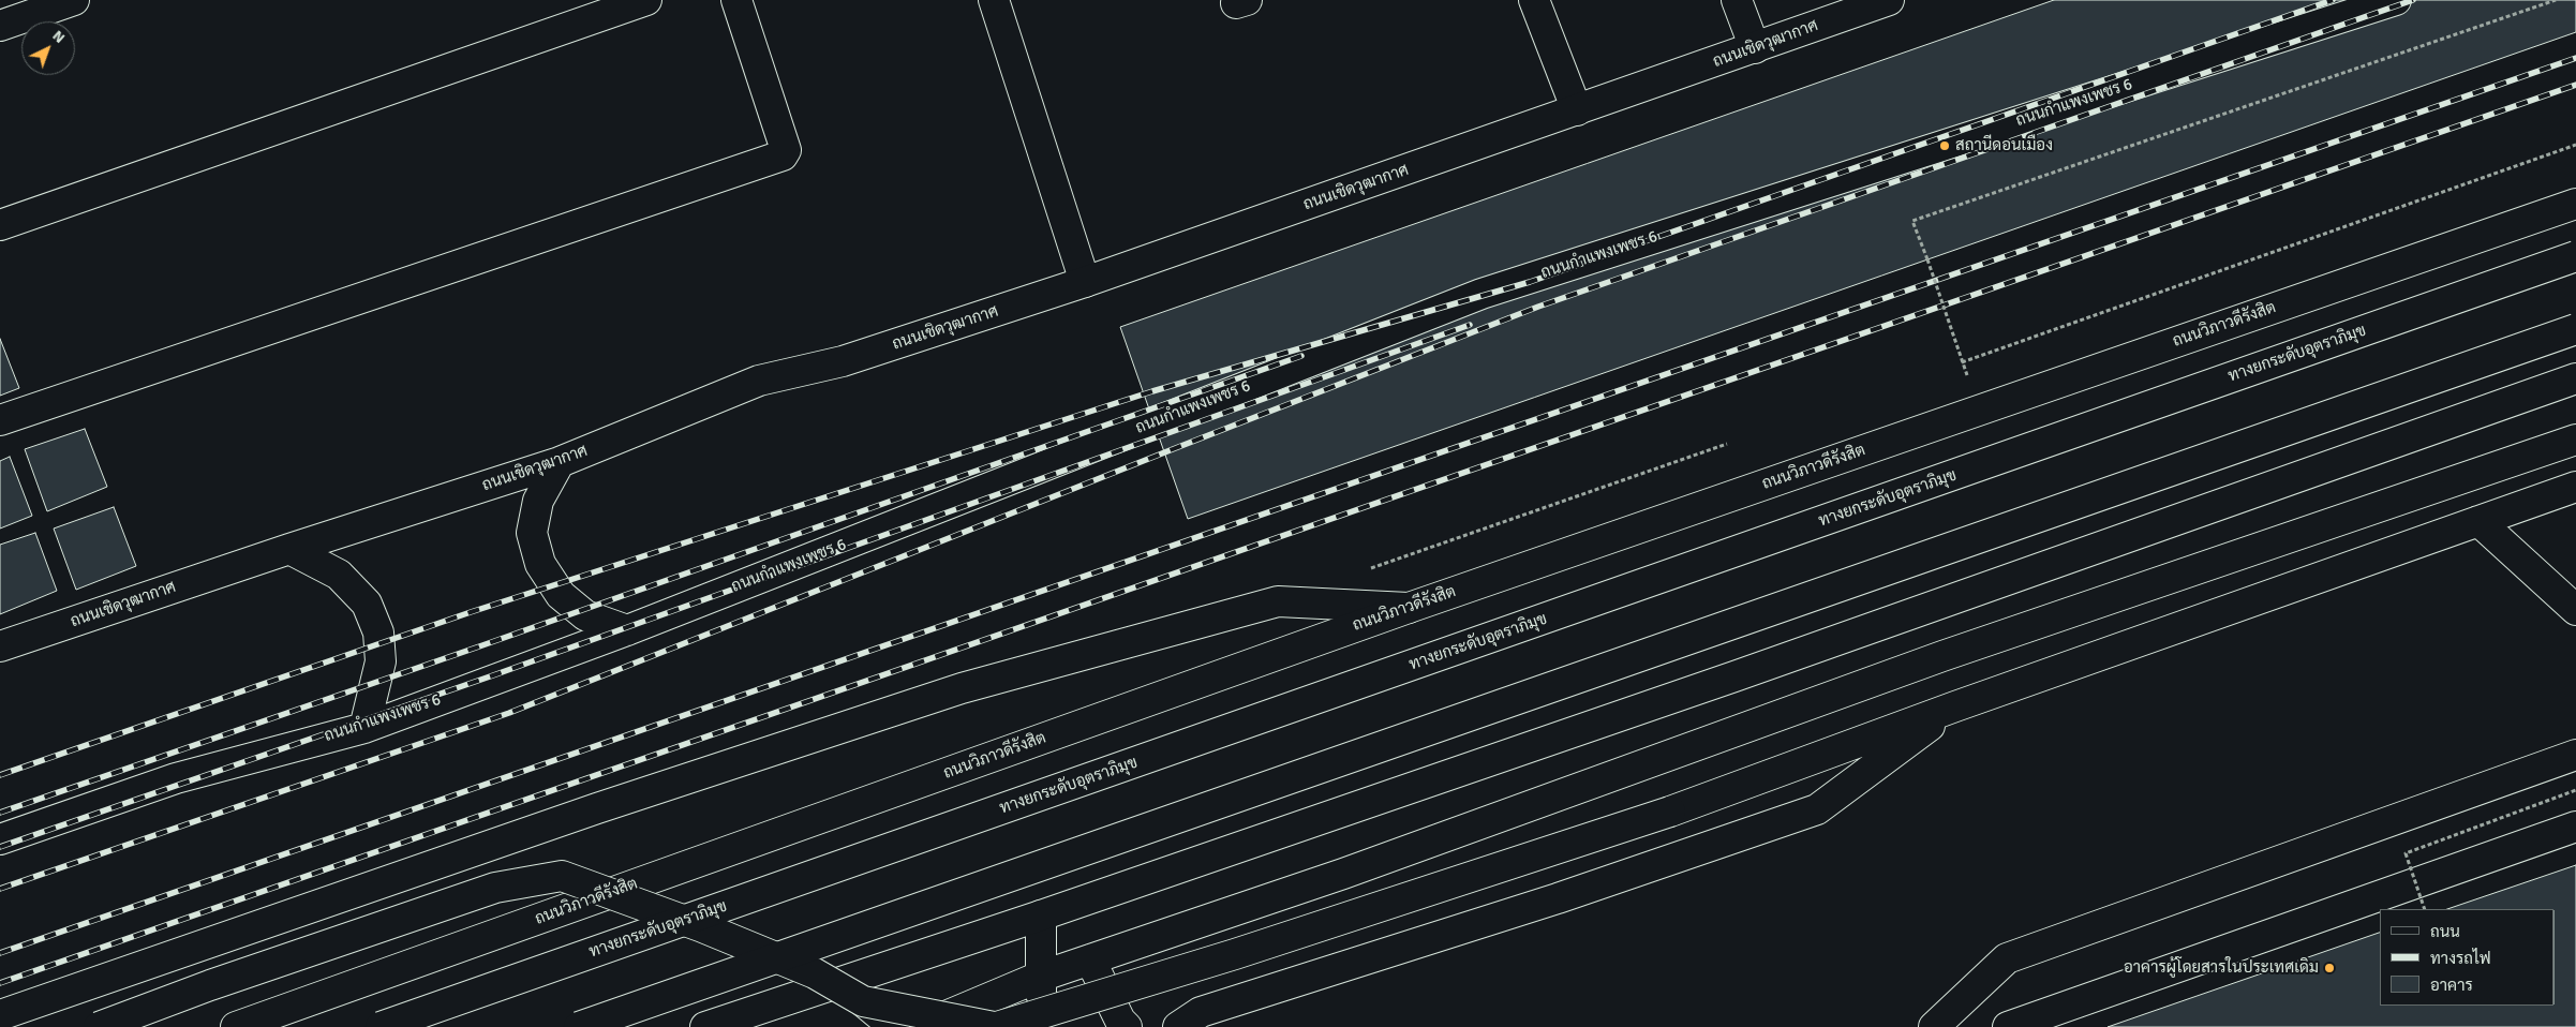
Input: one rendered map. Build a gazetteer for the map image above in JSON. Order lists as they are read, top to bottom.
{
  "streets": {
    "main road": [
      "ถนนเชิดวุฒากาศ",
      "ถนนกำแพงเพชร 6",
      "ถนนวิภาวดีรังสิต",
      "ทางยกระดับอุตราภิมุข"
    ]
  },
  "places": ["สถานีดอนเมือง", "อาคารผู้โดยสารในประเทศเดิม"],
  "legend": ["ถนน", "ทางรถไฟ", "อาคาร"],
  "north": "top right"
}
